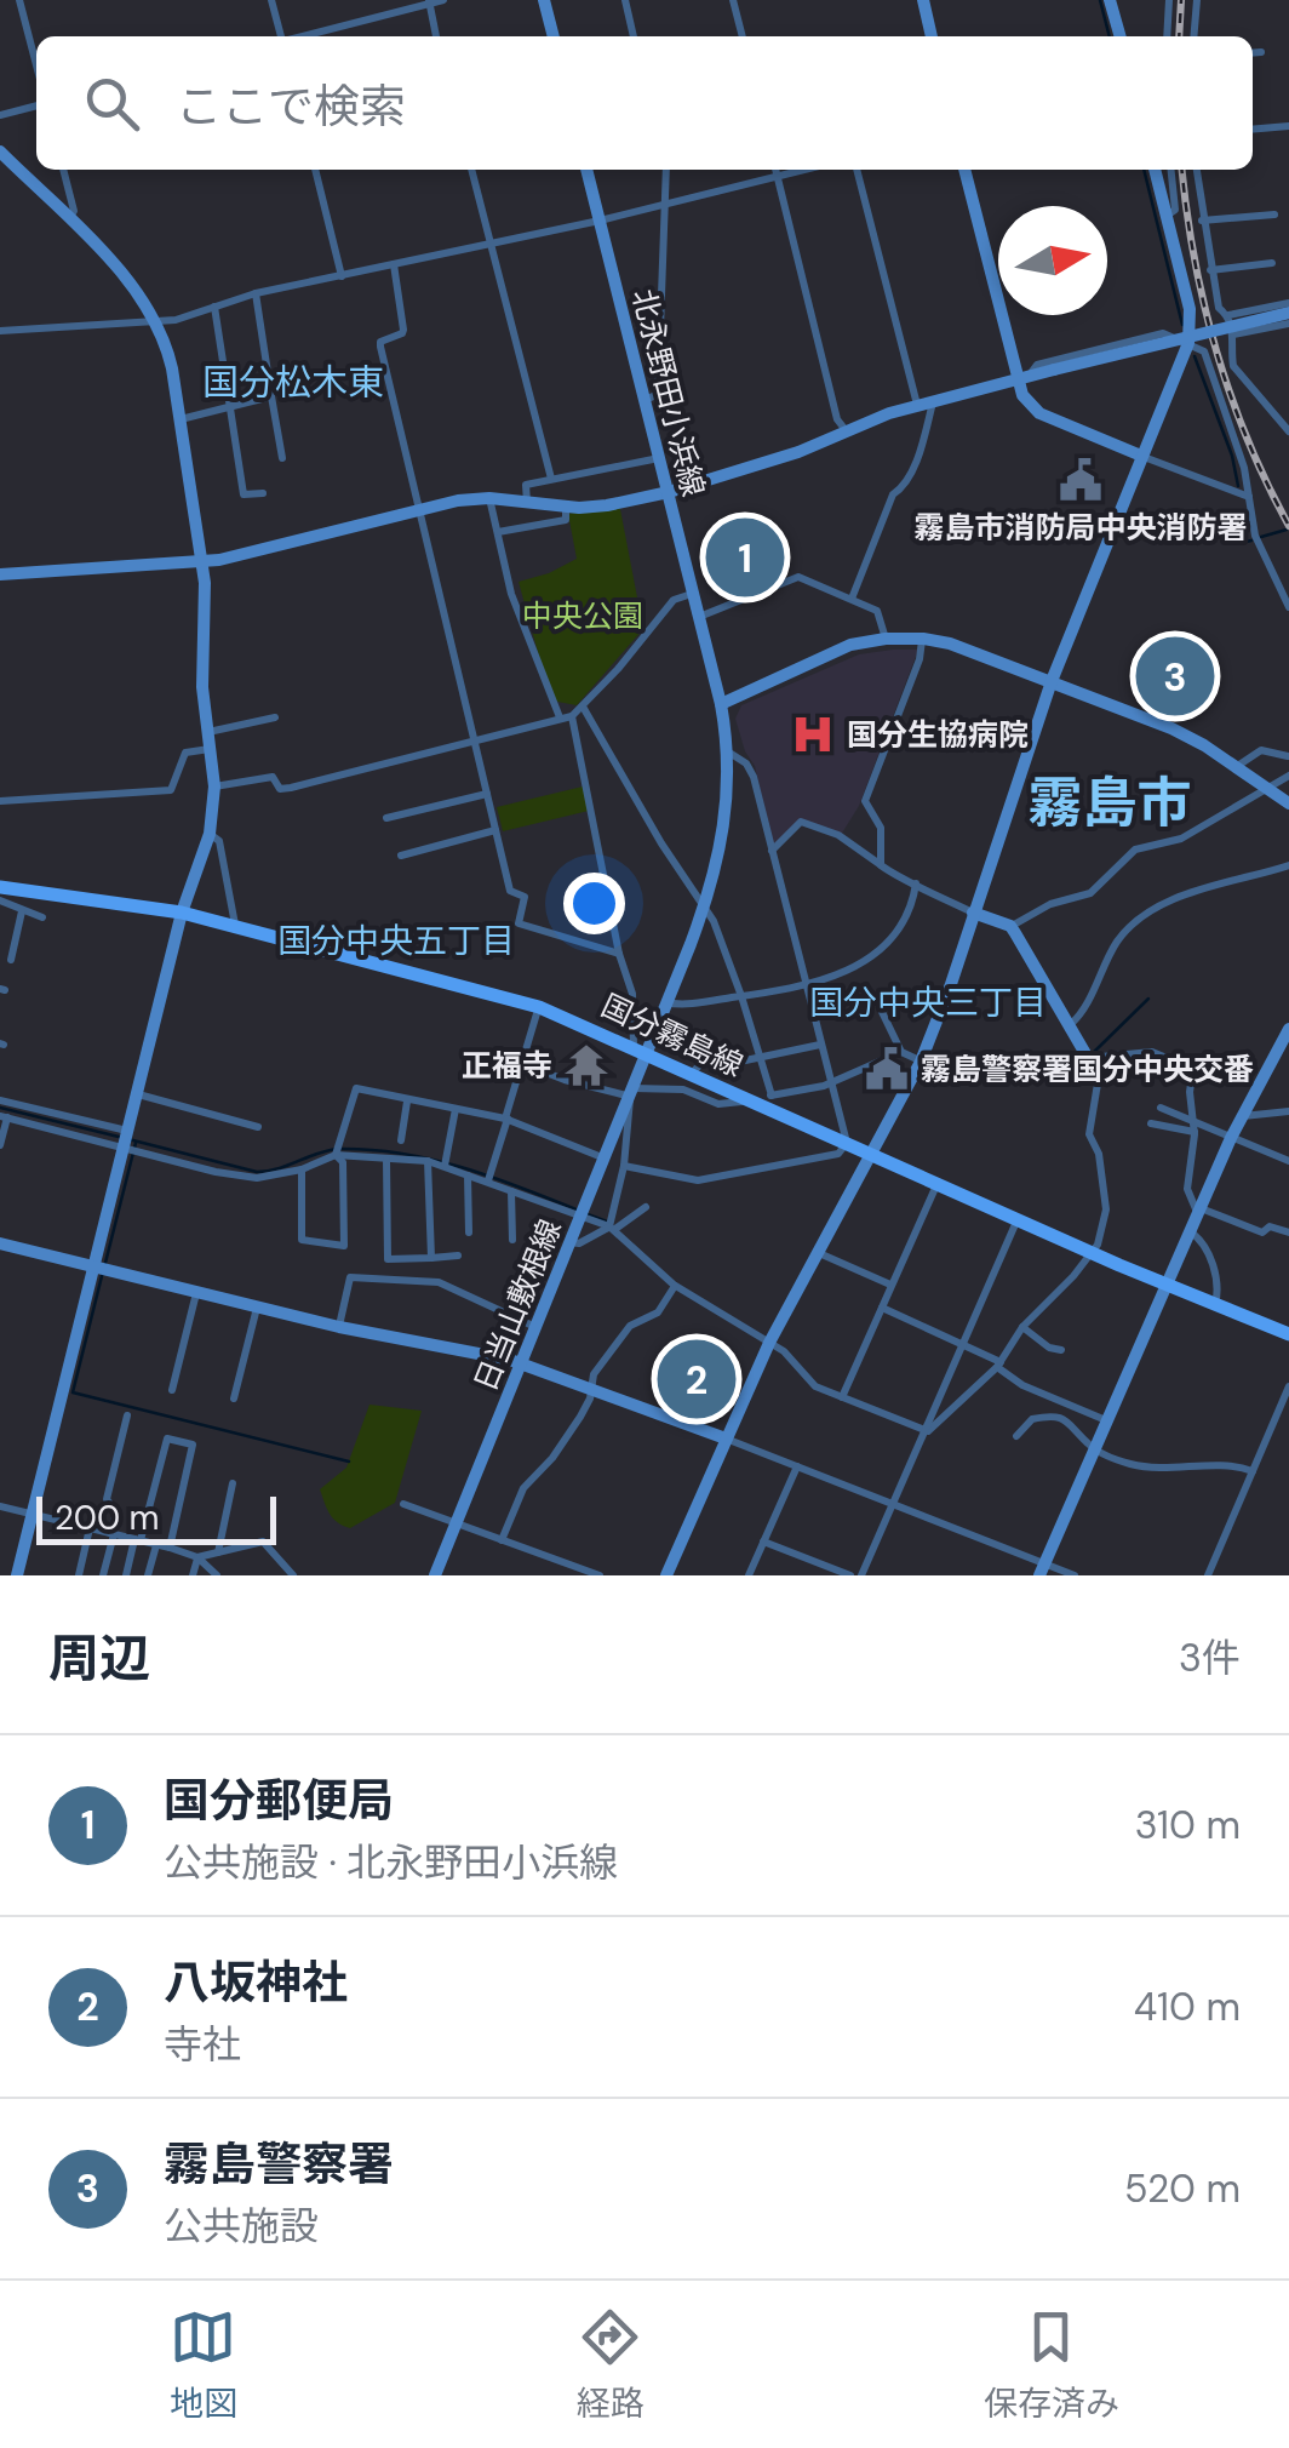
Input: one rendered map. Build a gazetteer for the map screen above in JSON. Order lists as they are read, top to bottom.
{
  "streets": {
    "main road": ["国分霧島線"],
    "street": ["北永野田小浜線", "日当山敷根線"]
  },
  "crossings": [
    ["北永野田小浜線", "国分霧島線"],
    ["北永野田小浜線", "日当山敷根線"],
    ["国分霧島線", "日当山敷根線"]
  ],
  "districts": [
    "国分松木東",
    "霧島市",
    "国分中央五丁目",
    "国分中央三丁目"
  ],
  "parks": ["中央公園"],
  "places": {
    "public building": ["霧島市消防局中央消防署", "霧島警察署国分中央交番"],
    "hospital": ["国分生協病院"],
    "temple": ["正福寺"]
  },
  "scale_bar": "200 m",
  "north": "right",
  "page": {
    "search": "ここで検索",
    "pins": ["1", "3", "2"],
    "scale": "200 m",
    "heading": ["周辺", "3件"],
    "list": [
      {
        "mark": "1",
        "name": "国分郵便局",
        "note": "公共施設 · 北永野田小浜線",
        "value": "310 m"
      },
      {
        "mark": "2",
        "name": "八坂神社",
        "note": "寺社",
        "value": "410 m"
      },
      {
        "mark": "3",
        "name": "霧島警察署",
        "note": "公共施設",
        "value": "520 m"
      }
    ],
    "nav": ["地図", "経路", "保存済み"]
  }
}
